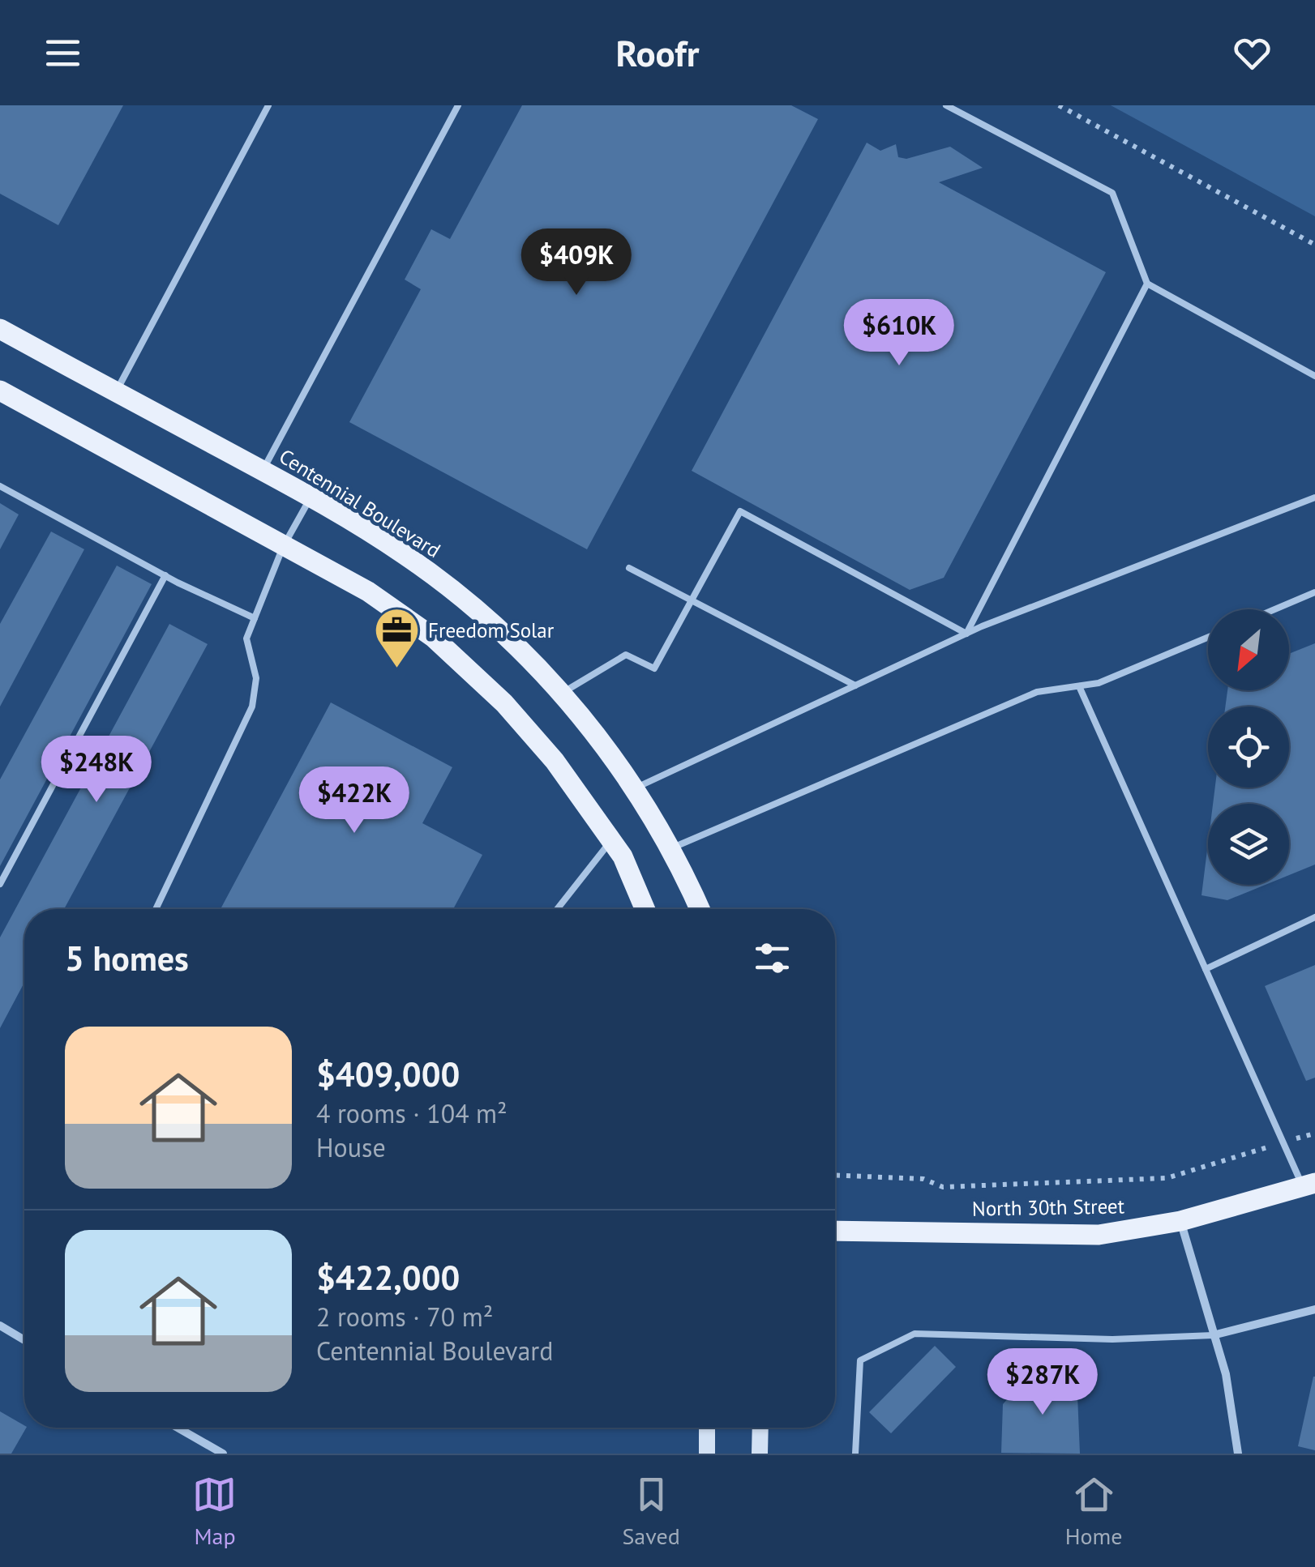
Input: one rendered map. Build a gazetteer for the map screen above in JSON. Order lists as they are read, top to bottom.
{
  "streets": {
    "main road": ["Centennial Boulevard", "North 30th Street"]
  },
  "places": {
    "office": ["Freedom Solar"]
  },
  "north": "bottom left",
  "page": {
    "header": "Roofr",
    "price": [
      "$409K",
      "$610K",
      "$248K",
      "$422K",
      "$287K"
    ],
    "heading": "5 homes",
    "list": [
      {
        "name": "$409,000",
        "note": "4 rooms · 104 m² · House"
      },
      {
        "name": "$422,000",
        "note": "2 rooms · 70 m² · Centennial Boulevard"
      }
    ],
    "tabs": ["Map", "Saved", "Home"]
  }
}
